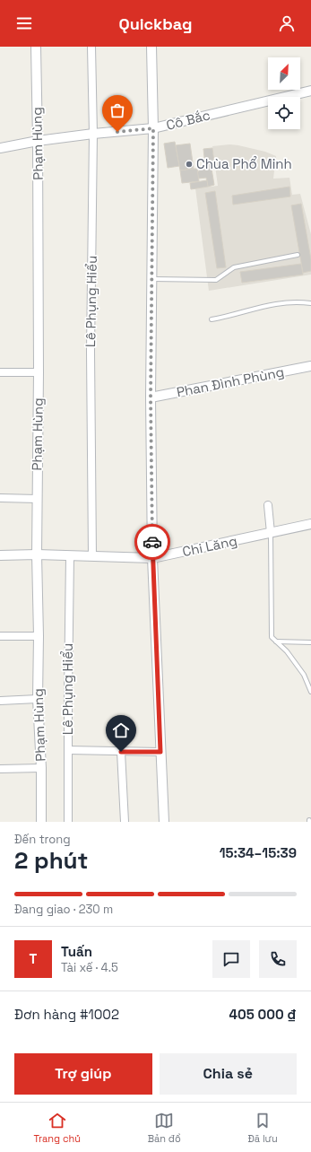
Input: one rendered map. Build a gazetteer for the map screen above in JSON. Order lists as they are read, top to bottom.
{
  "streets": {
    "street": [
      "Cô Bắc",
      "Phạm Hùng",
      "Lê Phụng Hiểu",
      "Phan Đình Phùng",
      "Chi Lăng"
    ]
  },
  "crossings": [
    ["Cô Bắc", "Phạm Hùng"],
    ["Cô Bắc", "Lê Phụng Hiểu"],
    ["Phạm Hùng", "Chi Lăng"],
    ["Lê Phụng Hiểu", "Chi Lăng"]
  ],
  "places": ["Chùa Phổ Minh"],
  "north": "top right",
  "page": {
    "header": "Quickbag",
    "heading": ["2 phút", "Đến trong", "15:34–15:39"],
    "panel": [
      "Tuấn",
      "Tài xế · 4.5",
      "Đơn hàng #1002",
      "405 000 ₫"
    ],
    "bar": "Đang giao · 230 m",
    "round": "T",
    "buttons": ["Trợ giúp", "Chia sẻ"],
    "tabs": ["Trang chủ", "Bản đồ", "Đã lưu"]
  }
}
